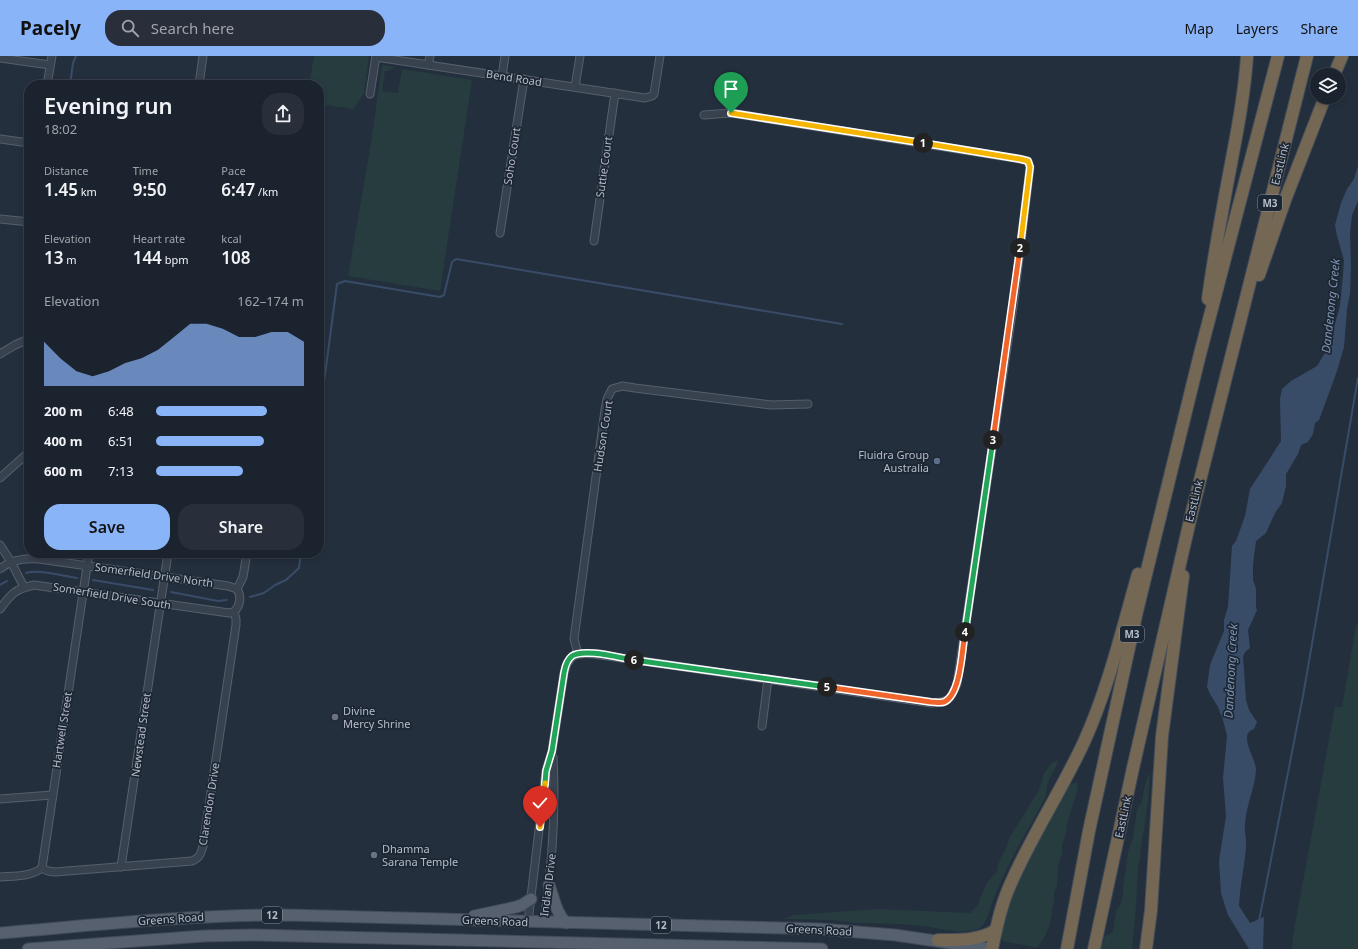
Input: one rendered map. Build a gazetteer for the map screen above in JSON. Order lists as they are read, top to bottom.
{
  "streets": {
    "highway": ["EastLink", "M3"],
    "main road": ["12", "Greens Road"],
    "street": [
      "Bend Road",
      "Soho Court",
      "Suttie Court",
      "Hudson Court",
      "Somerfield Drive North",
      "Somerfield Drive South",
      "Hartwell Street",
      "Newstead Street",
      "Clarendon Drive",
      "Indian Drive"
    ]
  },
  "crossings": [
    ["Bend Road", "Soho Court"],
    ["Bend Road", "Suttie Court"],
    ["Hudson Court", "Indian Drive"],
    ["Somerfield Drive North", "Hartwell Street"],
    ["Somerfield Drive North", "Newstead Street"],
    ["Somerfield Drive North", "Clarendon Drive"],
    ["Somerfield Drive South", "Hartwell Street"],
    ["Somerfield Drive South", "Newstead Street"],
    ["Somerfield Drive South", "Clarendon Drive"],
    ["Hartwell Street", "Clarendon Drive"],
    ["Newstead Street", "Clarendon Drive"],
    ["Indian Drive", "Greens Road"]
  ],
  "water": ["Dandenong Creek"],
  "places": ["Fluidra Group Australia", "Divine Mercy Shrine", "Dhamma Sarana Temple"],
  "page": {
    "header": "Pacely",
    "search": "Search here",
    "nav": ["Map", "Layers", "Share"],
    "heading": ["Evening run", "18:02"],
    "pins": [
      "1",
      "2",
      "3",
      "4",
      "6",
      "5"
    ],
    "stats": [
      ["Distance", "1.45 km"],
      ["Time", "9:50"],
      ["Pace", "6:47 /km"],
      ["Elevation", "13 m"],
      ["Heart rate", "144 bpm"],
      ["kcal", "108"]
    ],
    "chart": ["Elevation", "162–174 m"],
    "list": [
      {
        "name": "200 m",
        "note": "6:48"
      },
      {
        "name": "400 m",
        "note": "6:51"
      },
      {
        "name": "600 m",
        "note": "7:13"
      }
    ],
    "buttons": ["Save", "Share"]
  }
}
